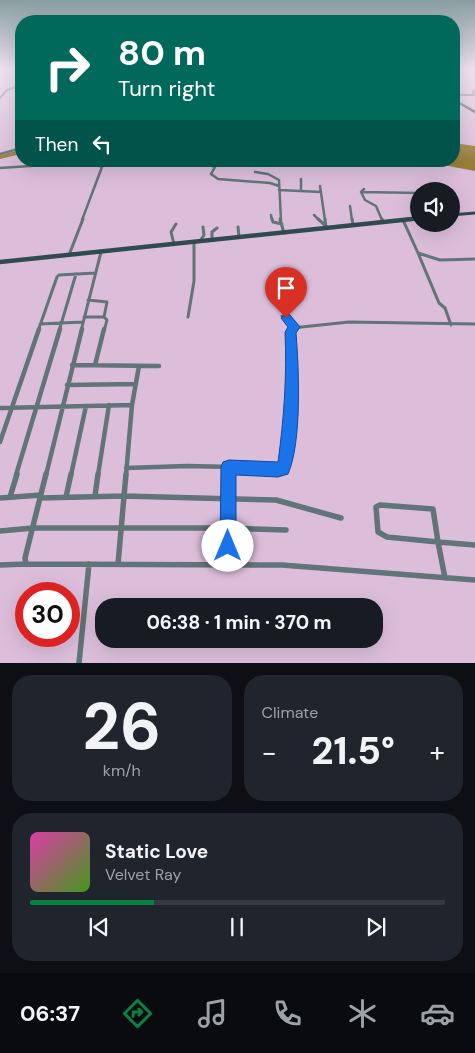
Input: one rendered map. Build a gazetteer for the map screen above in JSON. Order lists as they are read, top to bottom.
{
  "page": {
    "turn": ["80 m", "Turn right"],
    "then": "Then",
    "limit": "30",
    "trip": "06:38 · 1 min · 370 m",
    "tile": [
      ["26", "km/h"],
      "Climate"
    ],
    "heat": ["−", "21.5°", "+"],
    "song": ["Static Love", "Velvet Ray"],
    "tabs": "06:37"
  }
}
